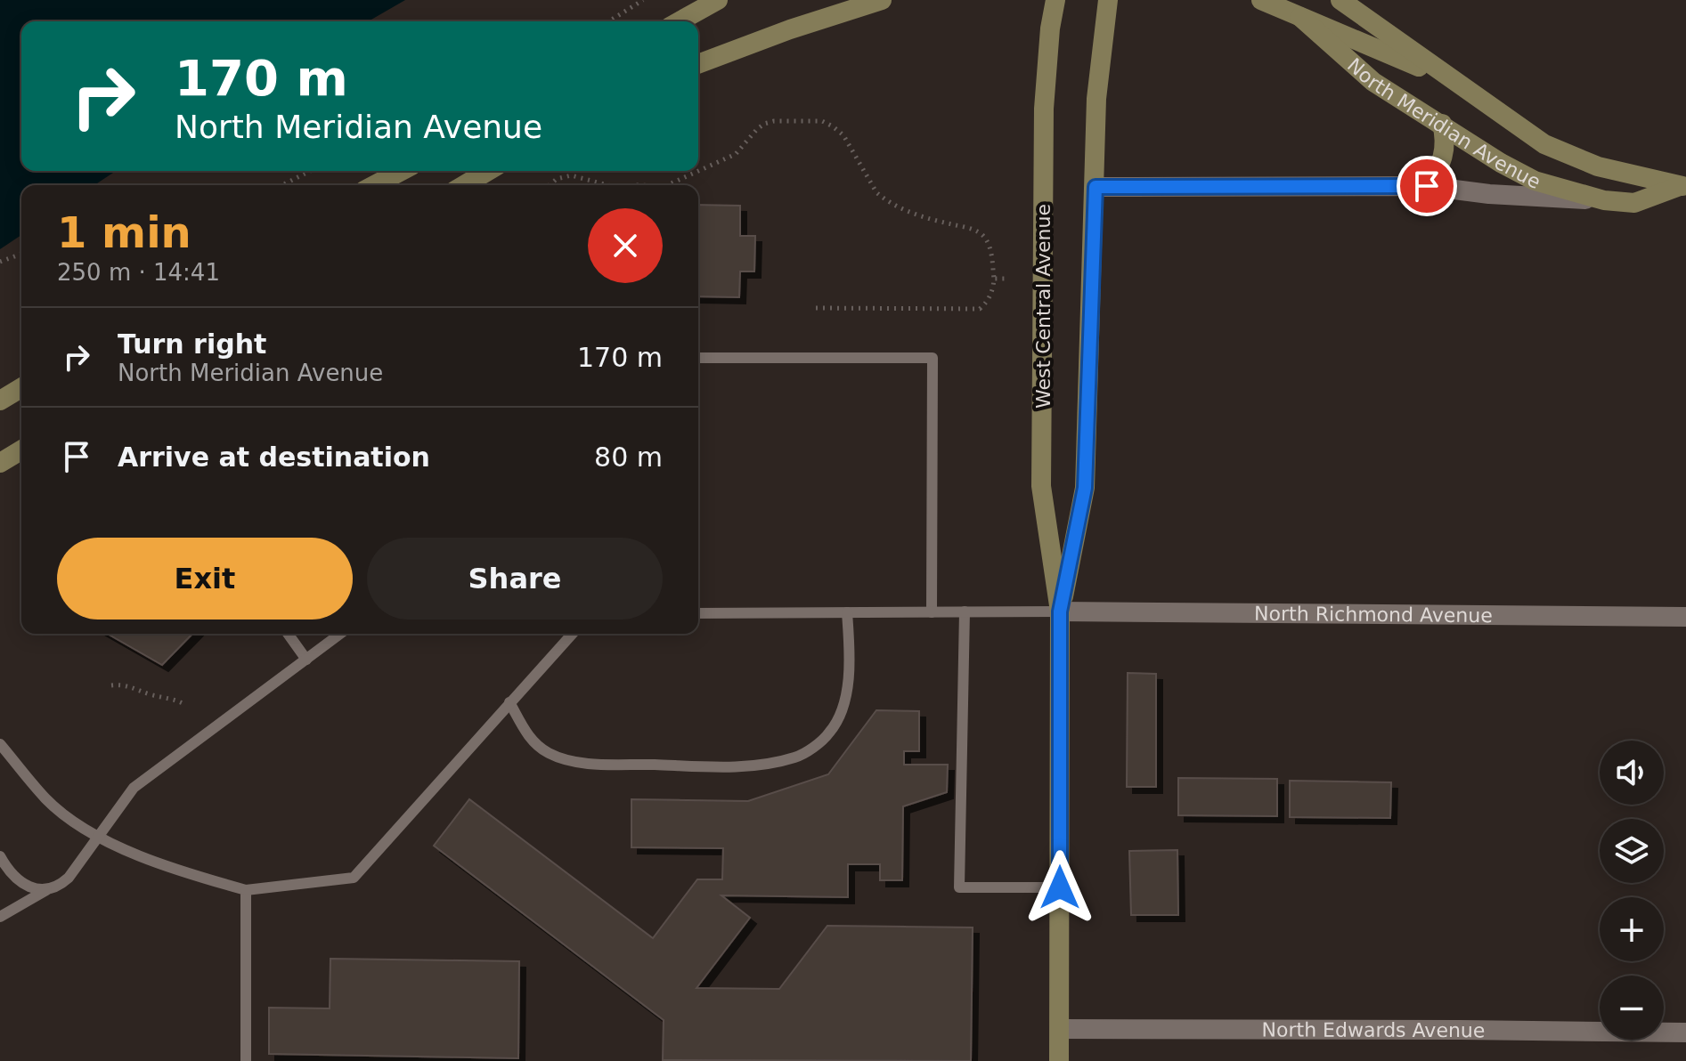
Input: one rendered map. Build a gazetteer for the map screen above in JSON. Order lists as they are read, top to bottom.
{
  "streets": {
    "main road": ["North Meridian Avenue", "West Central Avenue"],
    "street": ["North Richmond Avenue", "North Edwards Avenue"]
  },
  "crossings": [
    ["North Meridian Avenue", "West Central Avenue"],
    ["West Central Avenue", "North Richmond Avenue"],
    ["West Central Avenue", "North Edwards Avenue"]
  ],
  "page": {
    "turn": ["170 m", "North Meridian Avenue"],
    "heading": ["1 min", "250 m · 14:41"],
    "list": [
      {
        "name": "Turn right",
        "note": "North Meridian Avenue",
        "value": "170 m"
      },
      {
        "name": "Arrive at destination",
        "value": "80 m"
      }
    ],
    "buttons": ["Exit", "Share"],
    "map_buttons": ["+", "−"]
  }
}
